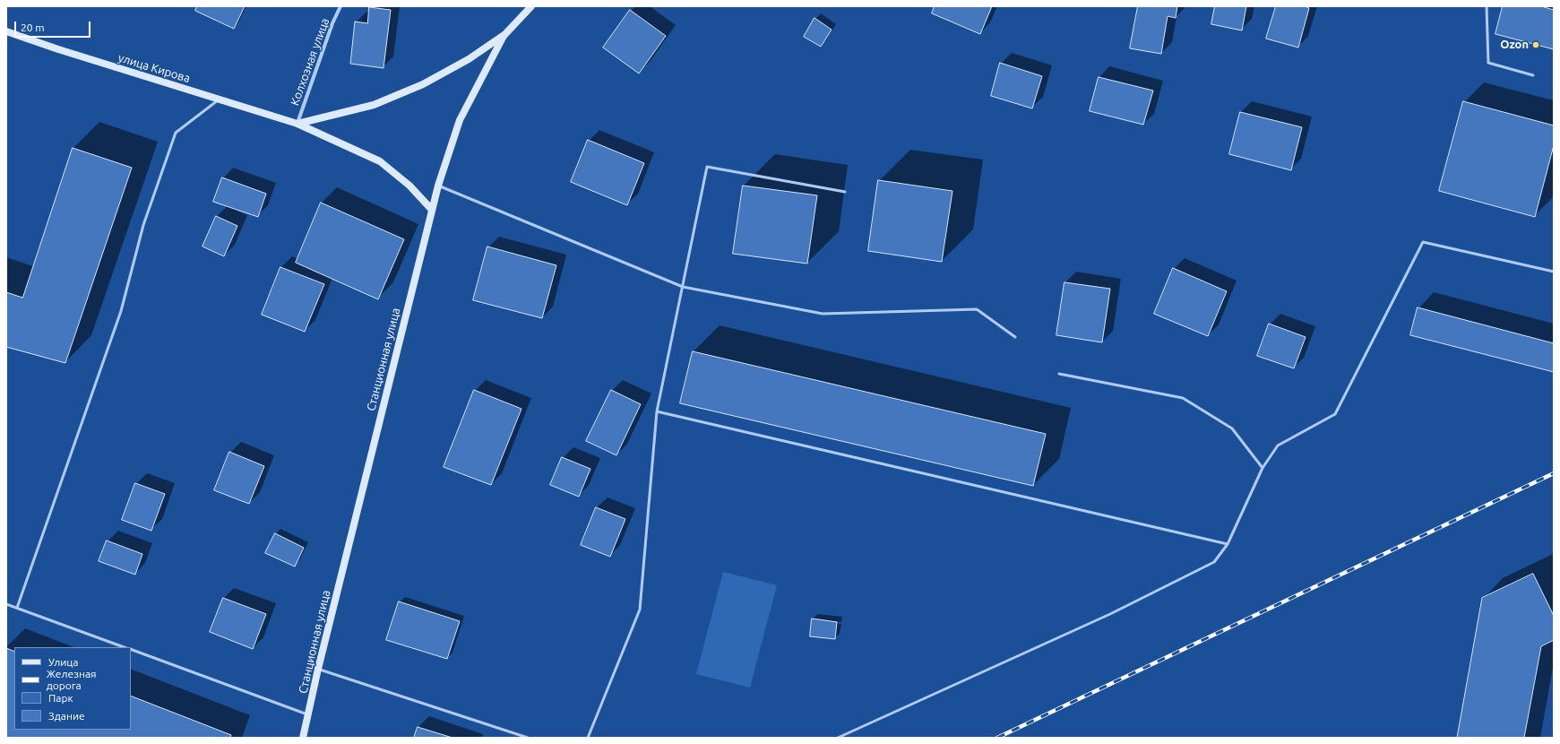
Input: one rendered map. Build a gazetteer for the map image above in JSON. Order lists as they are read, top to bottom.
{
  "streets": {
    "main road": ["улица Кирова", "Станционная улица"],
    "street": ["Колхозная улица"]
  },
  "crossings": [
    ["Колхозная улица", "улица Кирова"],
    ["улица Кирова", "Станционная улица"]
  ],
  "places": ["Ozon"],
  "legend": [
    "Улица",
    "Железная дорога",
    "Парк",
    "Здание"
  ],
  "scale_bar": "20 m"
}
